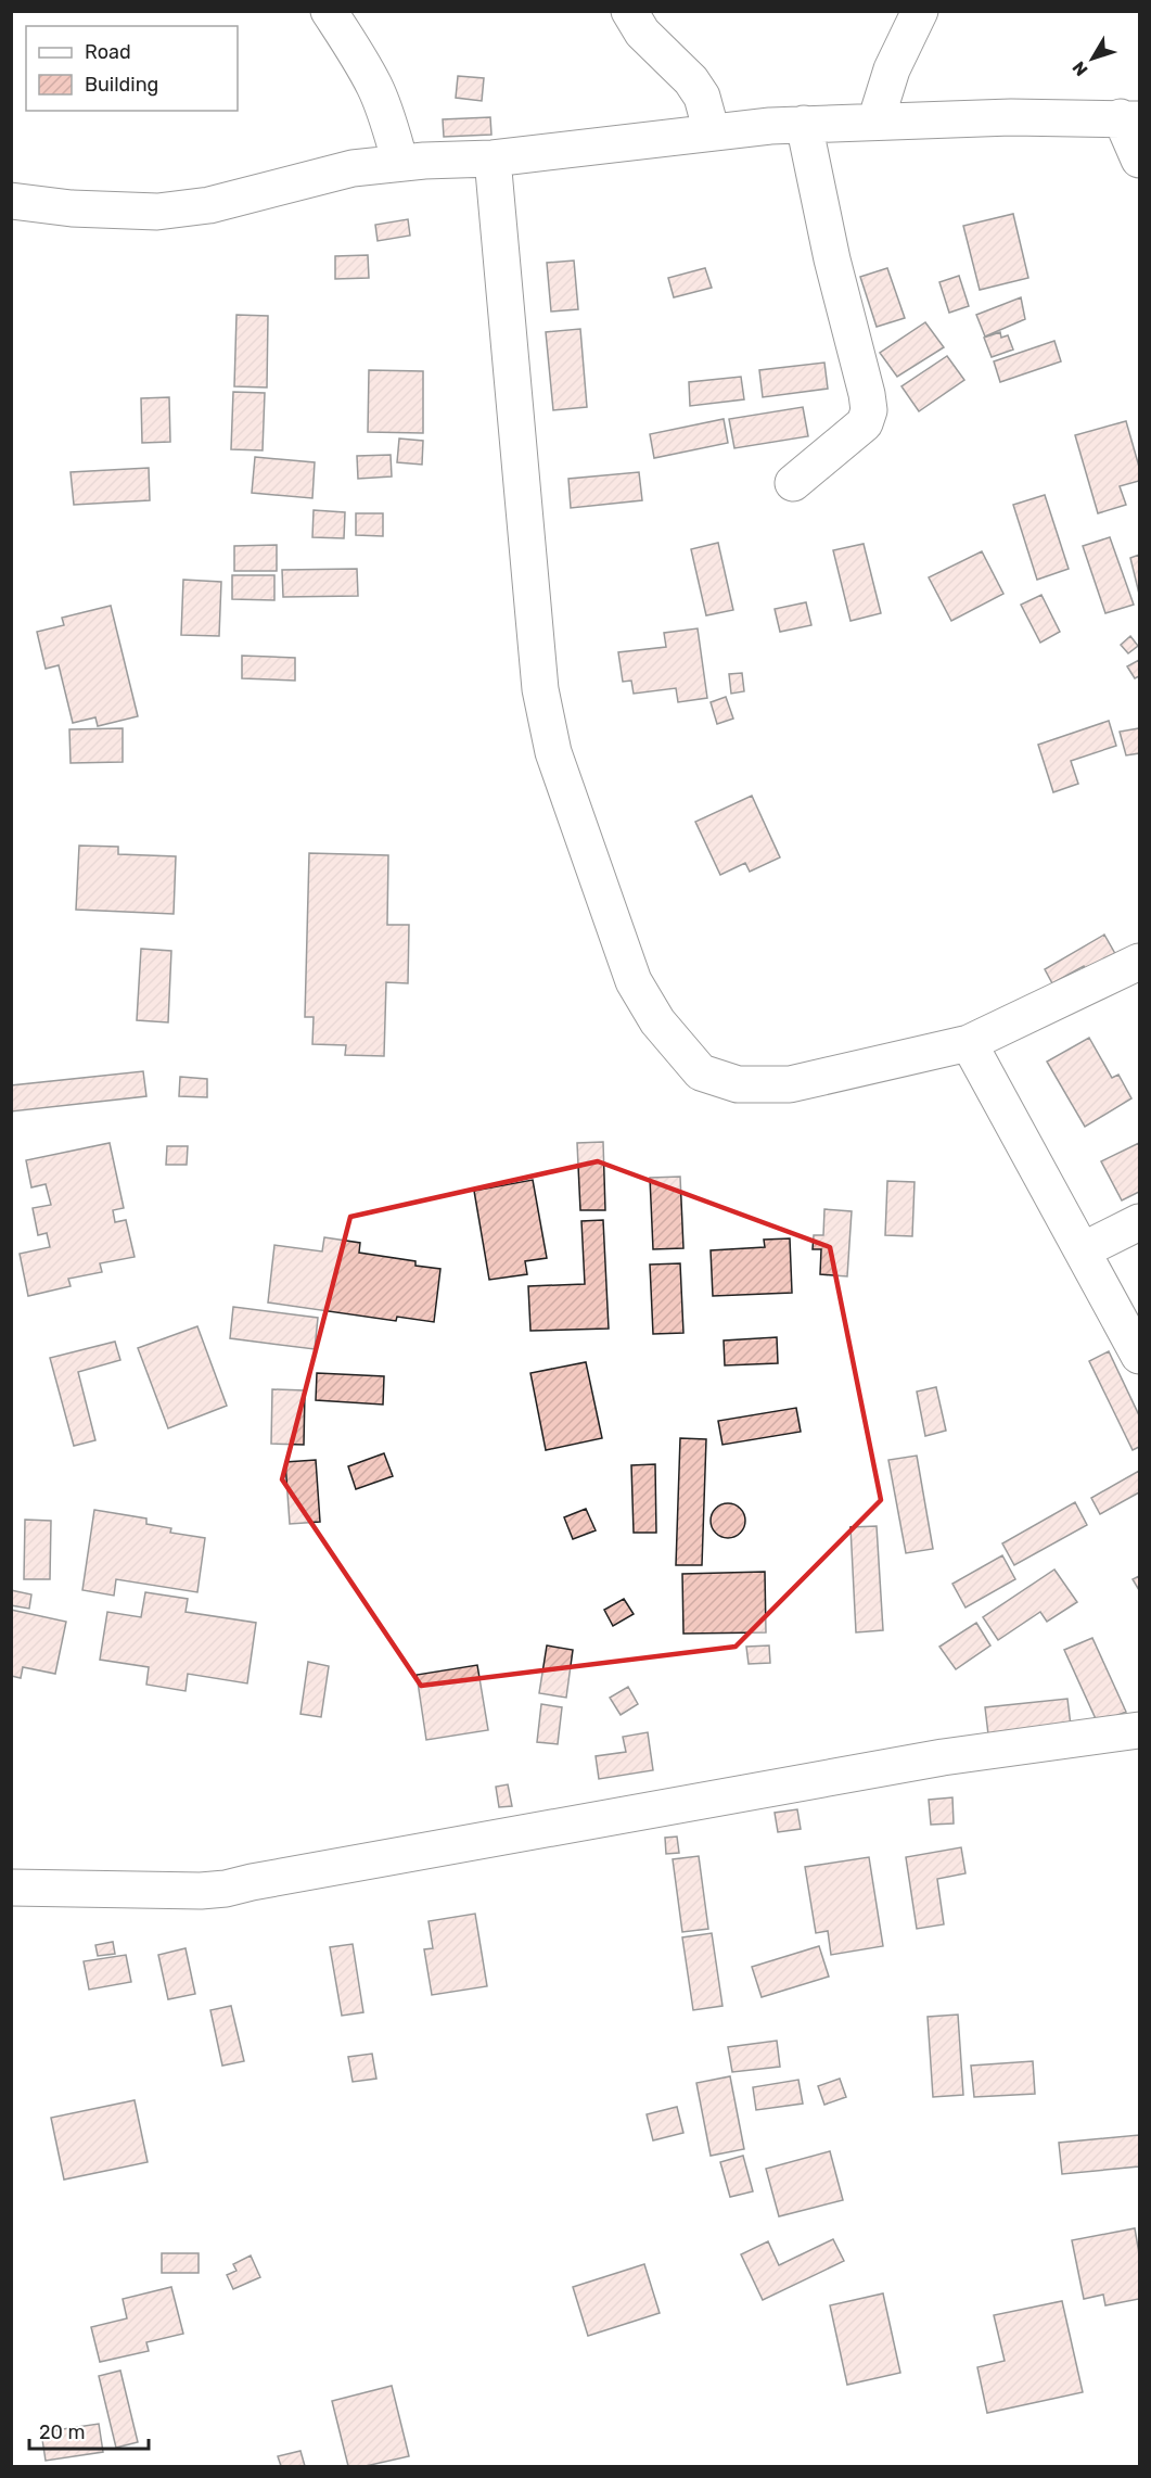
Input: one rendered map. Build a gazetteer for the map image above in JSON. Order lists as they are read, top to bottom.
{
  "legend": ["Road", "Building"],
  "scale_bar": "20 m",
  "north": "bottom left"
}
